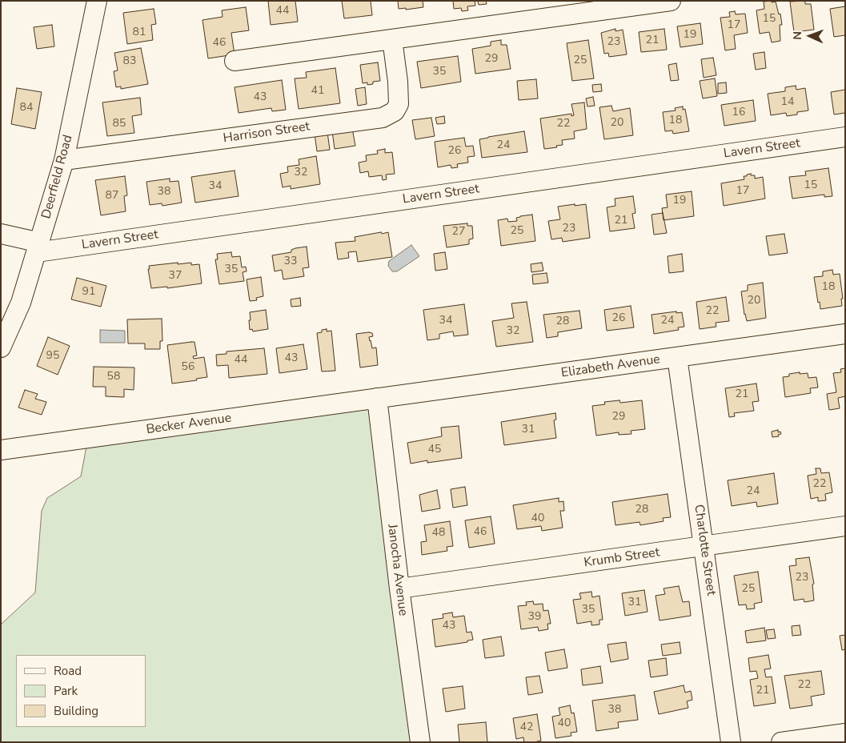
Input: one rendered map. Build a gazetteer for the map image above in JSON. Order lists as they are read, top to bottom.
{
  "streets": {
    "street": [
      "Harrison Street",
      "Lavern Street",
      "Deerfield Road",
      "Elizabeth Avenue",
      "Becker Avenue",
      "Charlotte Street",
      "Krumb Street",
      "Janocha Avenue"
    ]
  },
  "crossings": [
    ["Harrison Street", "Deerfield Road"],
    ["Lavern Street", "Deerfield Road"],
    ["Elizabeth Avenue", "Becker Avenue"],
    ["Elizabeth Avenue", "Charlotte Street"],
    ["Elizabeth Avenue", "Janocha Avenue"],
    ["Becker Avenue", "Janocha Avenue"],
    ["Charlotte Street", "Krumb Street"],
    ["Krumb Street", "Janocha Avenue"]
  ],
  "house_numbers": [
    "44",
    "15",
    "17",
    "81",
    "19",
    "21",
    "23",
    "46",
    "29",
    "25",
    "83",
    "35",
    "41",
    "43",
    "14",
    "84",
    "16",
    "18",
    "20",
    "85",
    "22",
    "24",
    "26",
    "32",
    "15",
    "34",
    "17",
    "38",
    "87",
    "19",
    "21",
    "23",
    "25",
    "27",
    "33",
    "35",
    "37",
    "18",
    "91",
    "20",
    "22",
    "26",
    "34",
    "24",
    "28",
    "32",
    "95",
    "43",
    "44",
    "56",
    "58",
    "21",
    "29",
    "31",
    "45",
    "22",
    "24",
    "28",
    "40",
    "46",
    "48",
    "23",
    "25",
    "31",
    "35",
    "39",
    "43",
    "22",
    "21",
    "38",
    "40",
    "42"
  ],
  "legend": ["Road", "Park", "Building"],
  "north": "left"
}
